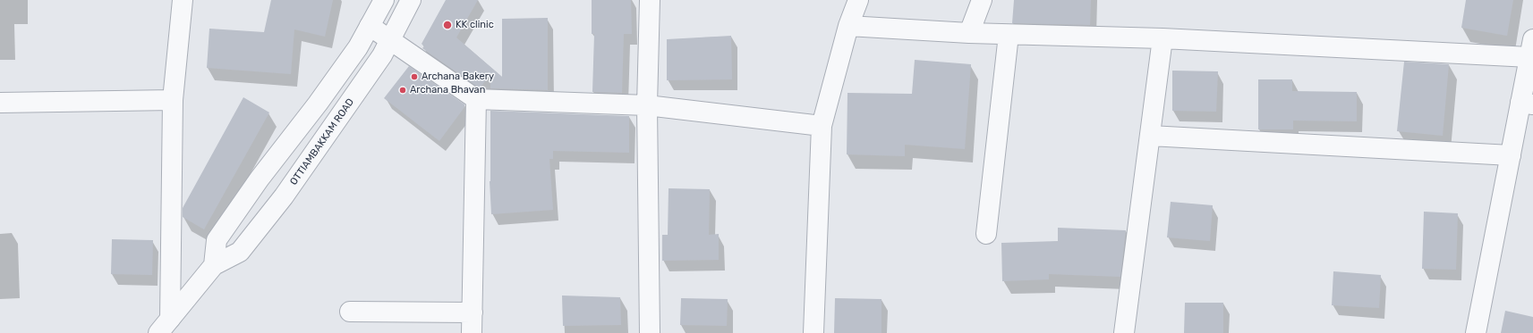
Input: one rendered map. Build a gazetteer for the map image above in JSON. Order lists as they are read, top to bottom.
{
  "streets": {
    "street": ["OTTIAMBAKKAM ROAD"]
  },
  "places": ["KK clinic", "Archana Bakery", "Archana Bhavan"]
}
